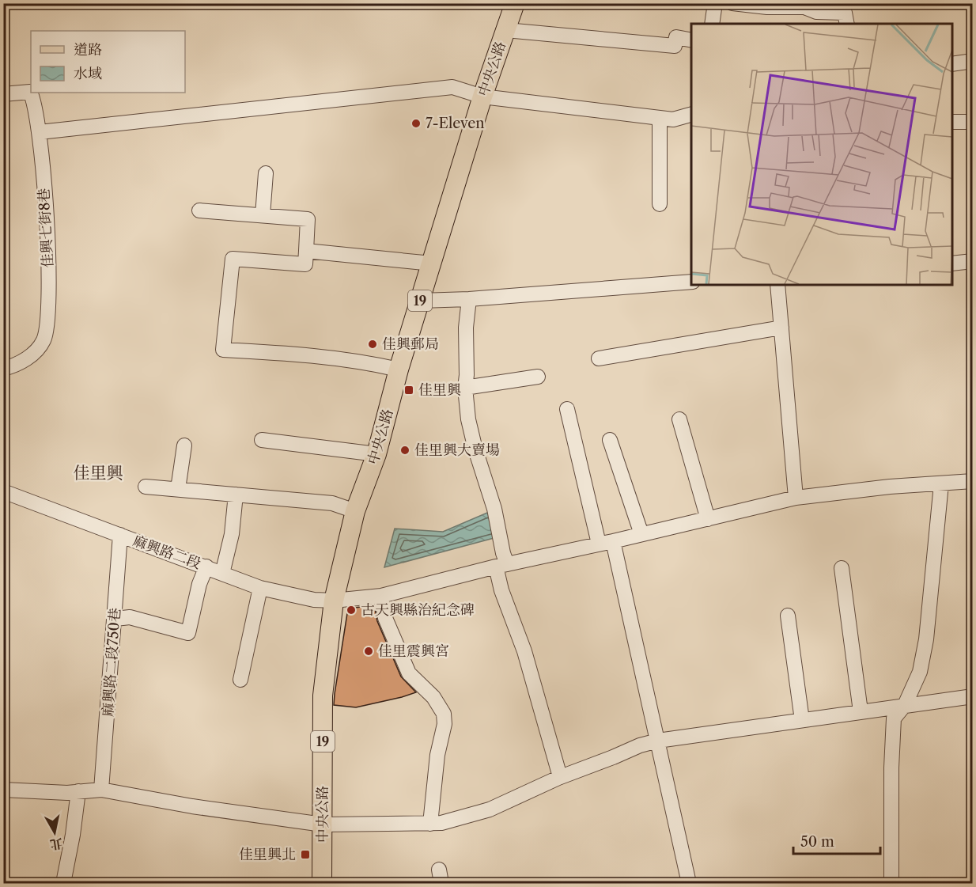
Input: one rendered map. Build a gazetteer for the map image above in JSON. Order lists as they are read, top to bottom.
{
  "streets": {
    "main road": ["中央公路", "19"],
    "street": ["佳興七街8巷", "麻興路二段", "麻興路二段750巷"]
  },
  "crossings": [
    ["中央公路", "麻興路二段"],
    ["麻興路二段", "麻興路二段750巷"]
  ],
  "districts": ["佳里興"],
  "places": {
    "other": [
      "7-Eleven",
      "佳興郵局",
      "佳里興大賣場",
      "古天興縣治紀念碑",
      "佳里震興宮"
    ],
    "transit": ["佳里興", "佳里興北"]
  },
  "legend": ["道路", "水域"],
  "scale_bar": "50 m",
  "north": "bottom"
}
